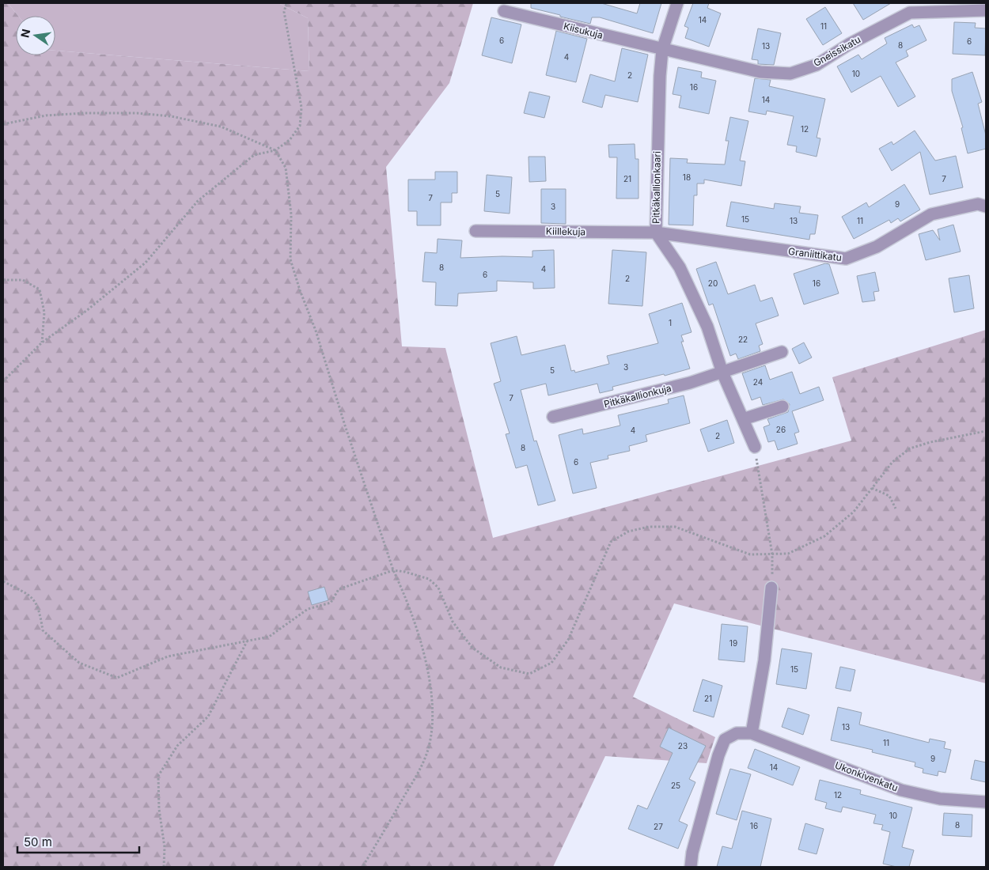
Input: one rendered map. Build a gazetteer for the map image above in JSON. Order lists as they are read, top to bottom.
{
  "streets": {
    "street": [
      "Kiisukuja",
      "Gneissikatu",
      "Pitkäkallionkaari",
      "Kiillekuja",
      "Graniittikatu",
      "Pitkäkallionkuja",
      "Ukonkivenkatu"
    ]
  },
  "crossings": [
    ["Kiisukuja", "Gneissikatu"],
    ["Kiisukuja", "Pitkäkallionkaari"],
    ["Gneissikatu", "Pitkäkallionkaari"],
    ["Pitkäkallionkaari", "Kiillekuja"],
    ["Pitkäkallionkaari", "Graniittikatu"],
    ["Pitkäkallionkaari", "Pitkäkallionkuja"],
    ["Kiillekuja", "Graniittikatu"]
  ],
  "house_numbers": [
    "14",
    "11",
    "6",
    "6",
    "8",
    "13",
    "4",
    "10",
    "2",
    "16",
    "14",
    "12",
    "18",
    "21",
    "7",
    "5",
    "7",
    "9",
    "3",
    "15",
    "13",
    "11",
    "8",
    "4",
    "6",
    "2",
    "20",
    "16",
    "1",
    "22",
    "3",
    "5",
    "24",
    "7",
    "26",
    "4",
    "2",
    "8",
    "6",
    "19",
    "15",
    "21",
    "13",
    "11",
    "23",
    "9",
    "14",
    "25",
    "12",
    "10",
    "8",
    "16",
    "27"
  ],
  "scale_bar": "50 m",
  "north": "left"
}
